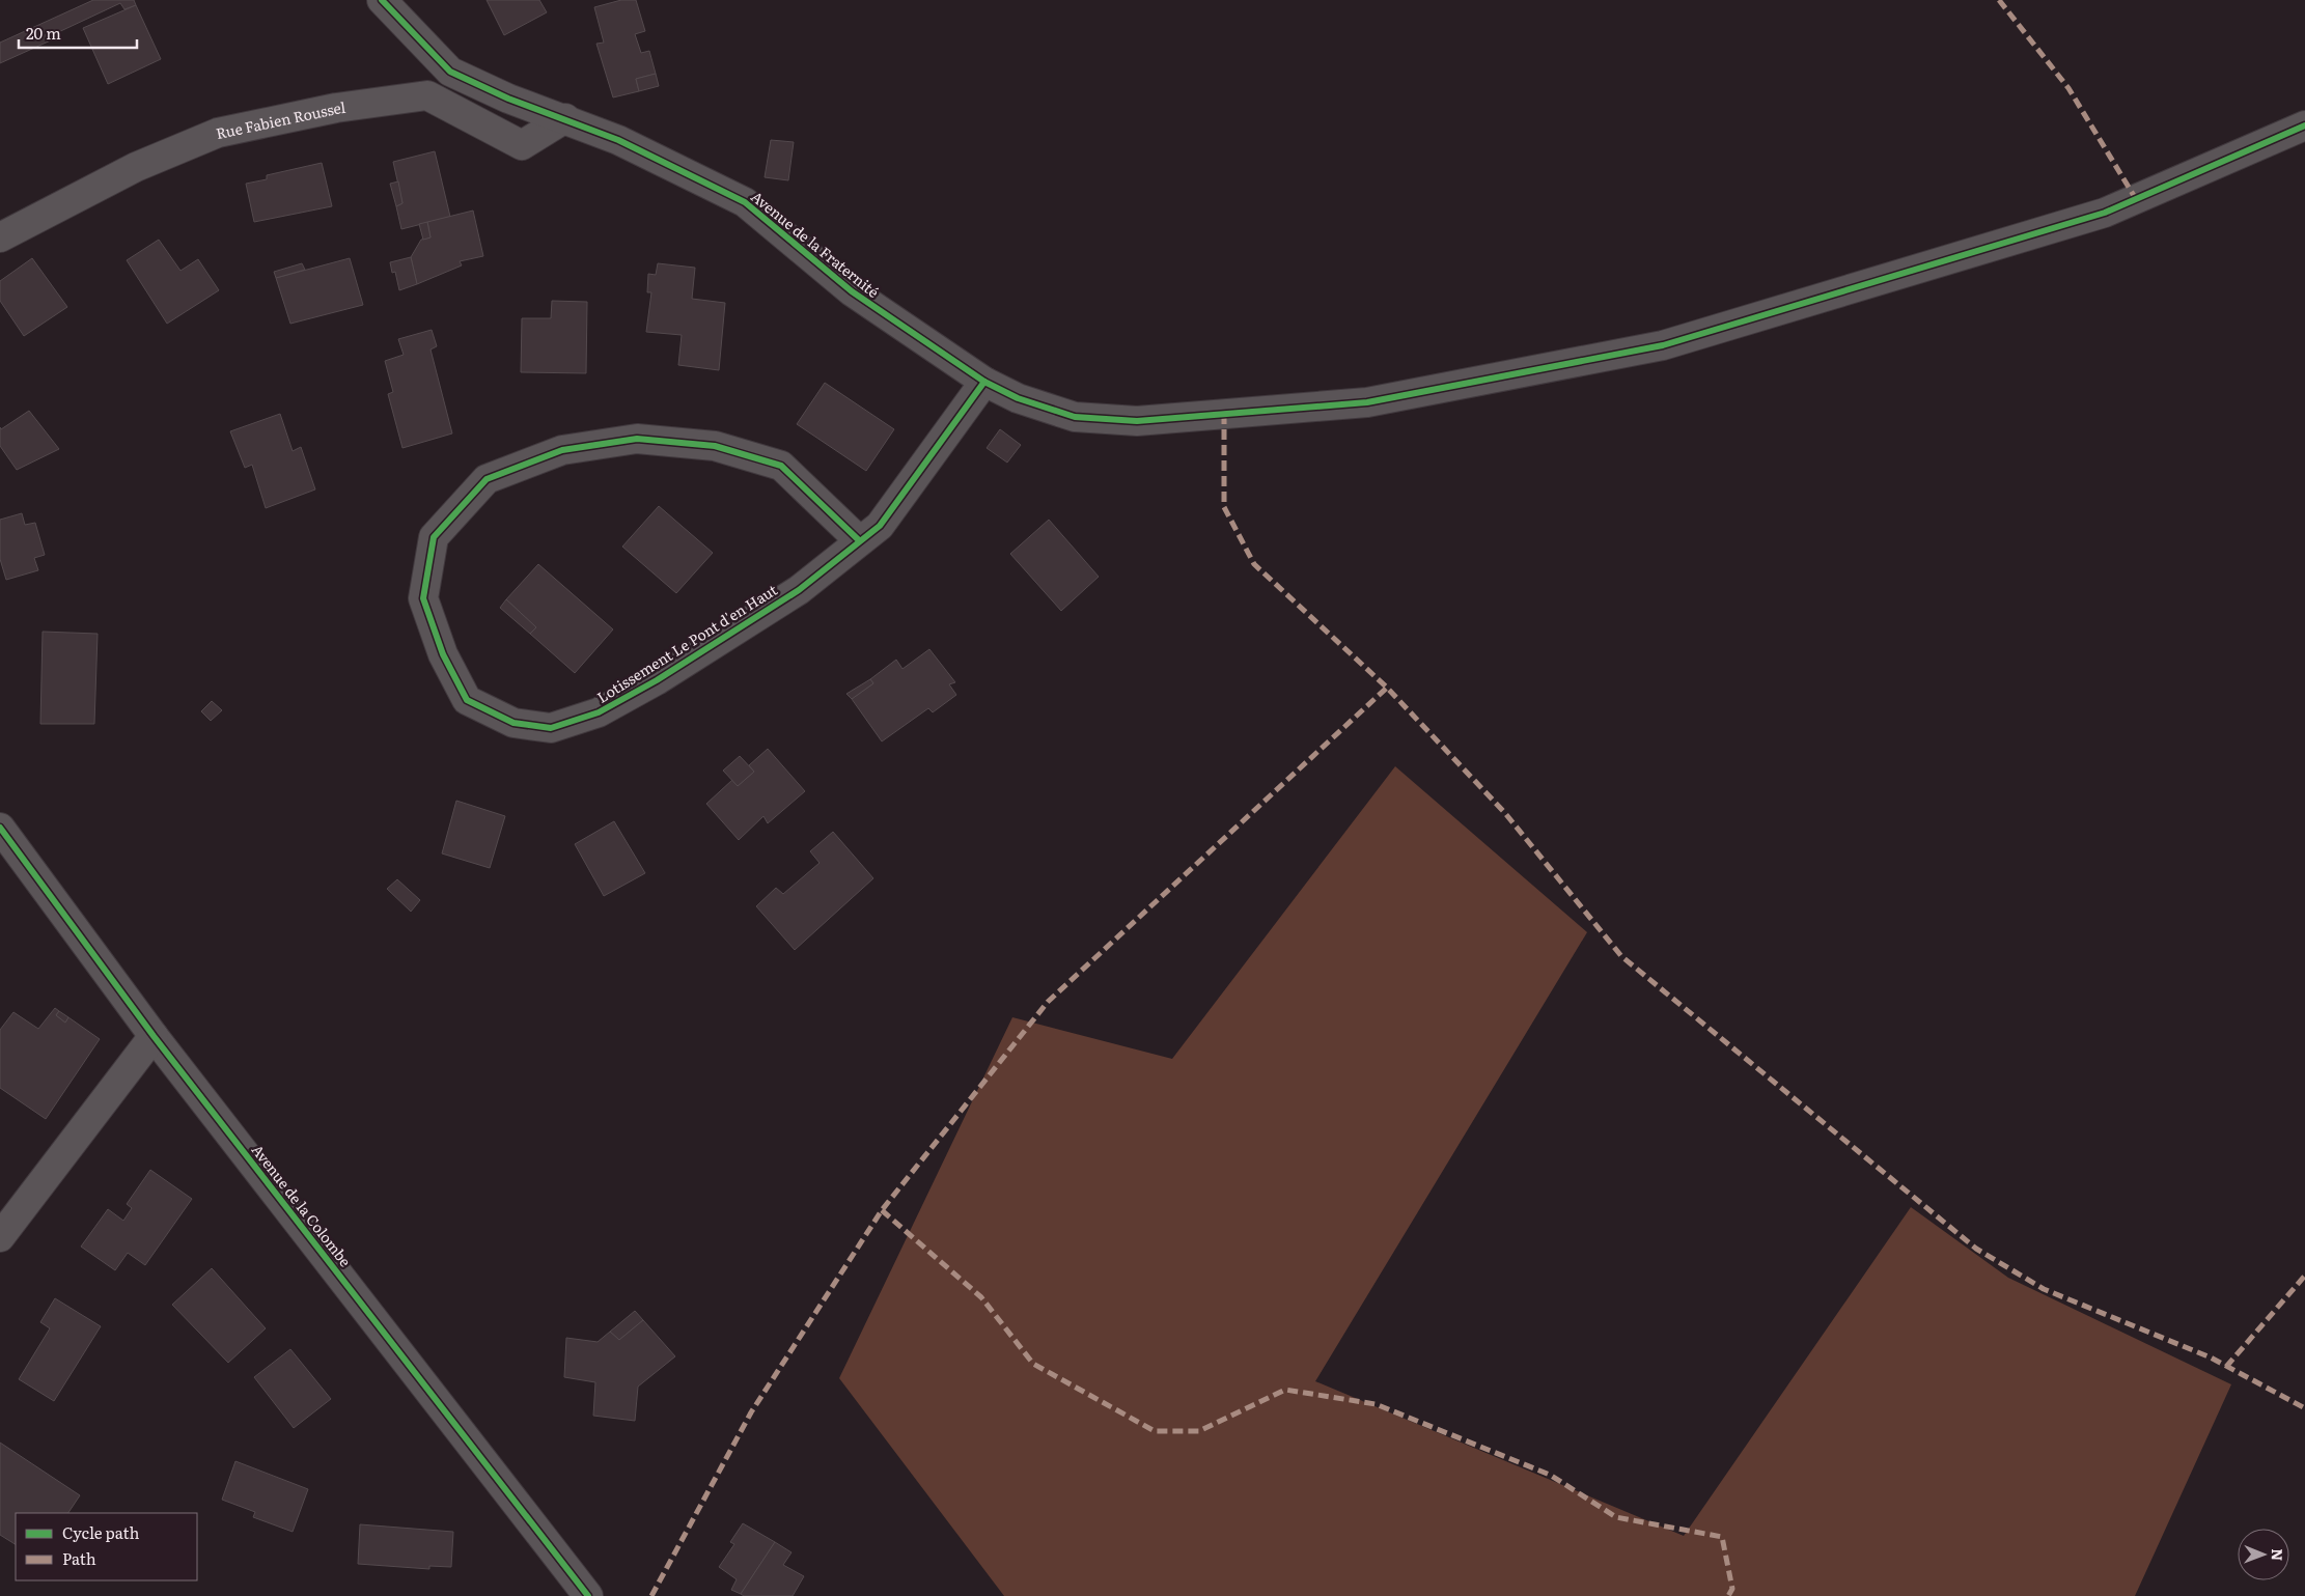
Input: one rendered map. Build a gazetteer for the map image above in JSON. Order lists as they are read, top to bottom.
{
  "streets": {
    "street": [
      "Rue Fabien Roussel",
      "Avenue de la Fraternité",
      "Lotissement Le Pont d'en Haut",
      "Avenue de la Colombe"
    ]
  },
  "crossings": [
    ["Rue Fabien Roussel", "Avenue de la Fraternité"],
    ["Avenue de la Fraternité", "Lotissement Le Pont d'en Haut"]
  ],
  "legend": ["Cycle path", "Path"],
  "scale_bar": "20 m",
  "north": "right"
}
